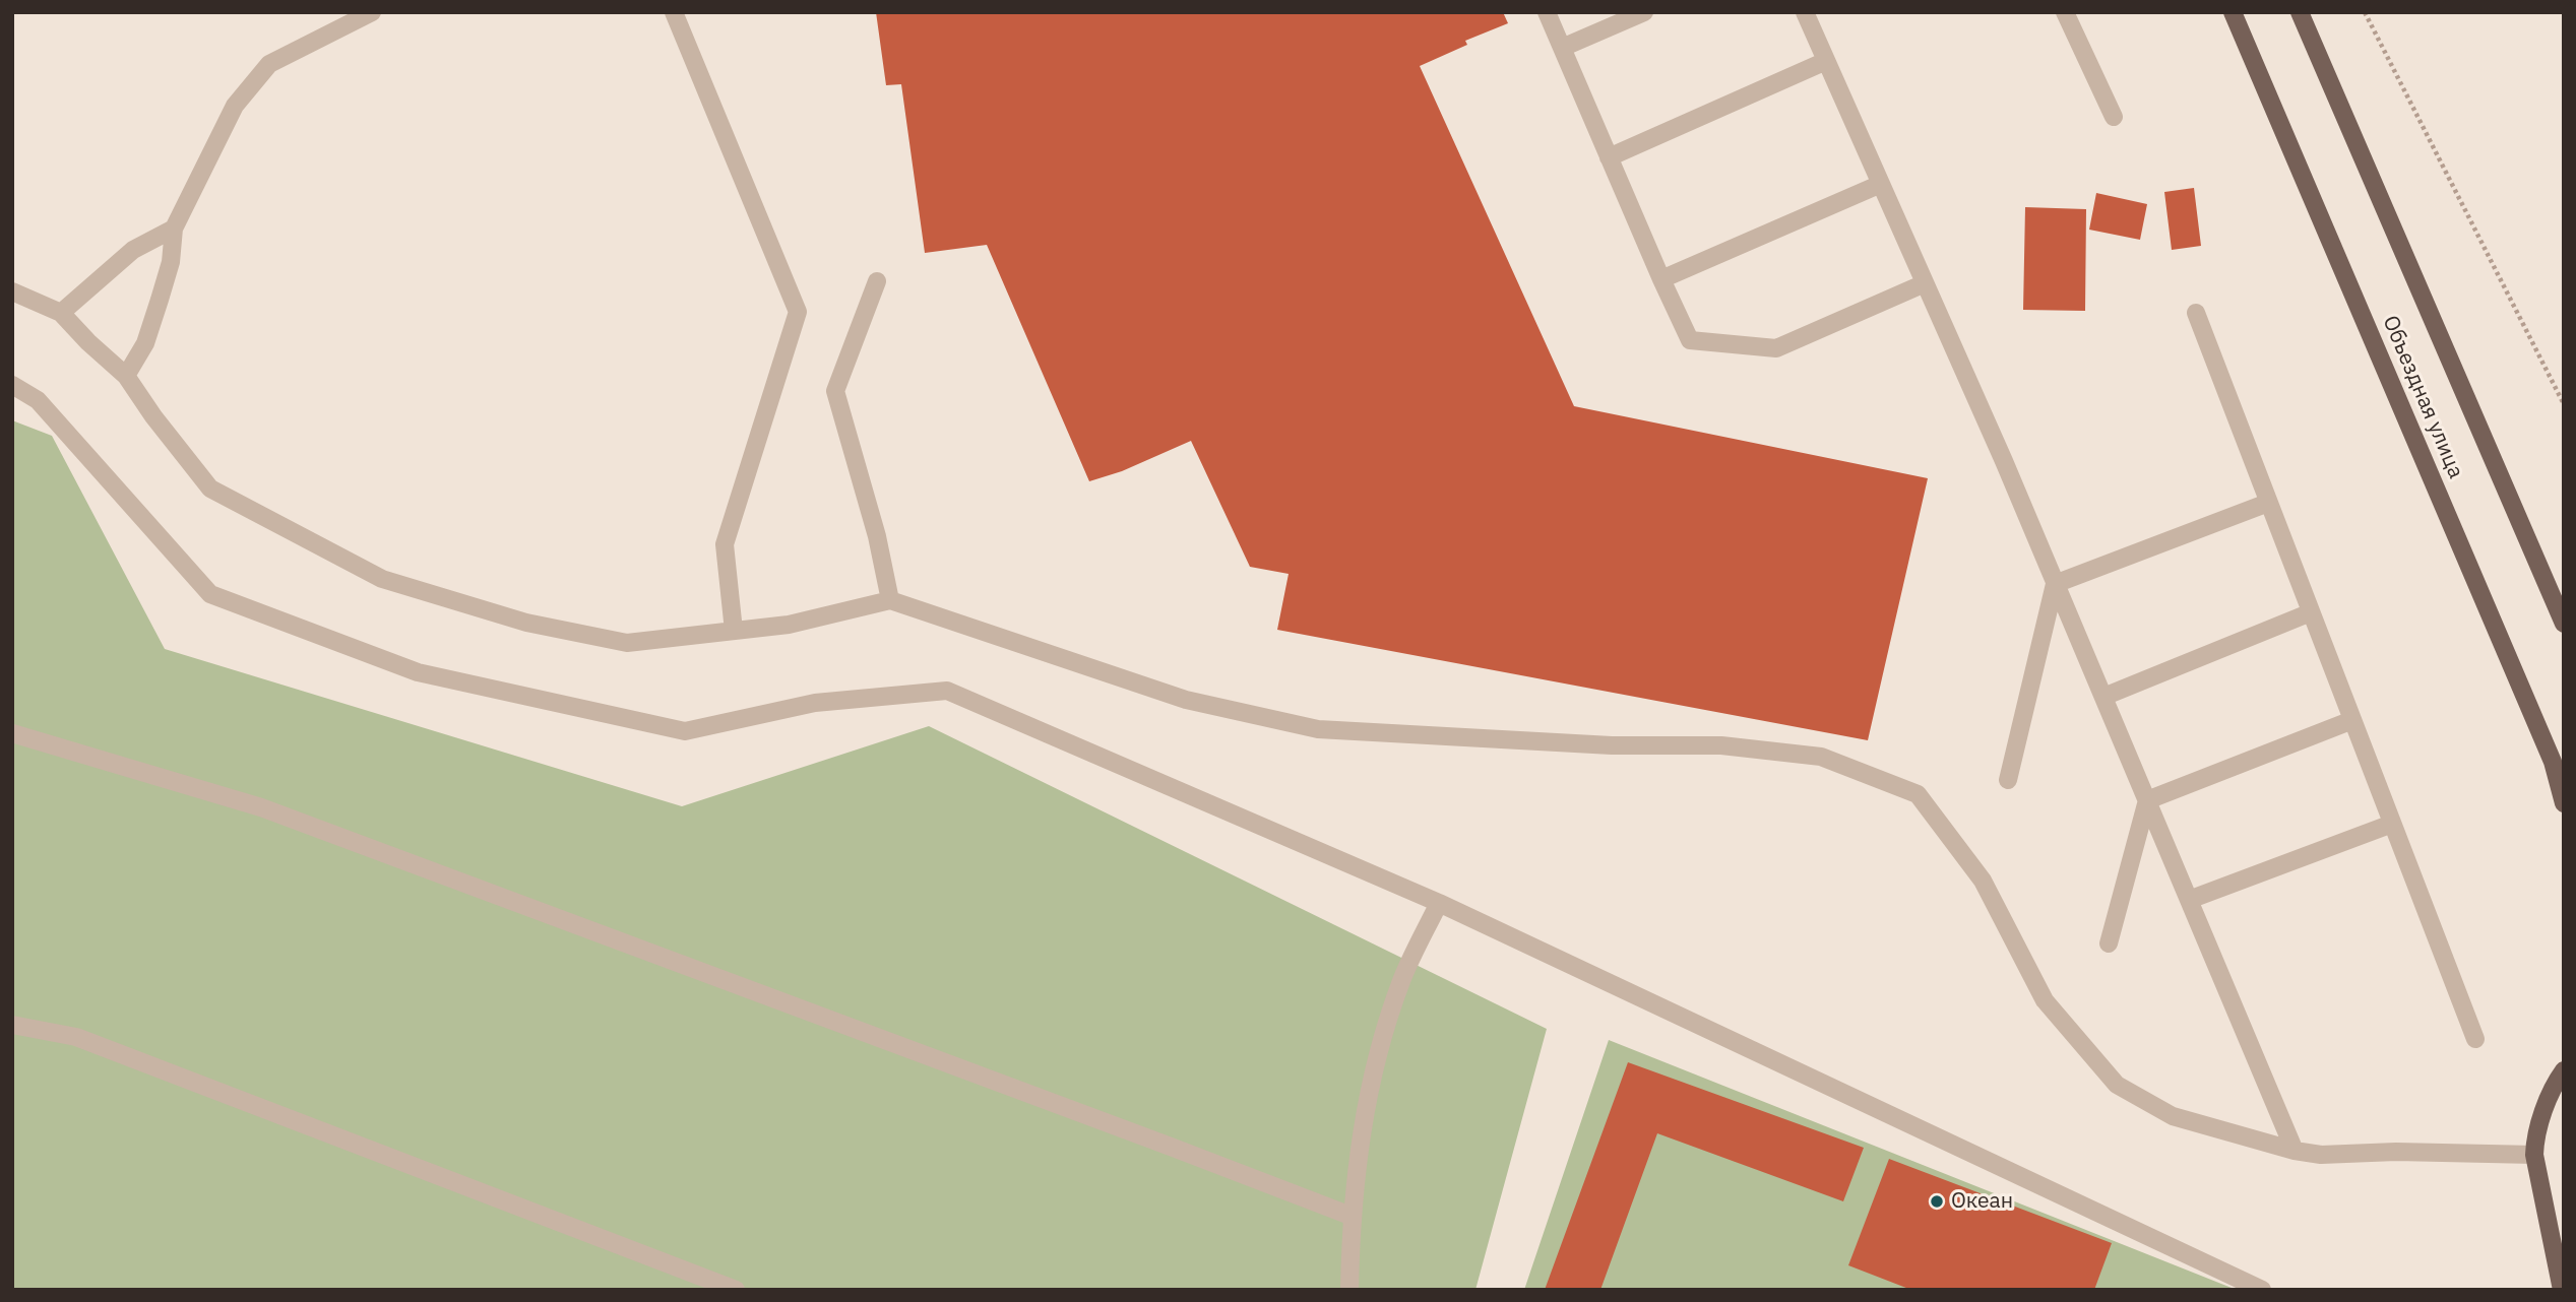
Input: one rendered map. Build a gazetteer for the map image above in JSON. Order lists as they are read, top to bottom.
{
  "streets": {
    "main road": ["Объездная улица"]
  },
  "places": ["Океан"]
}
